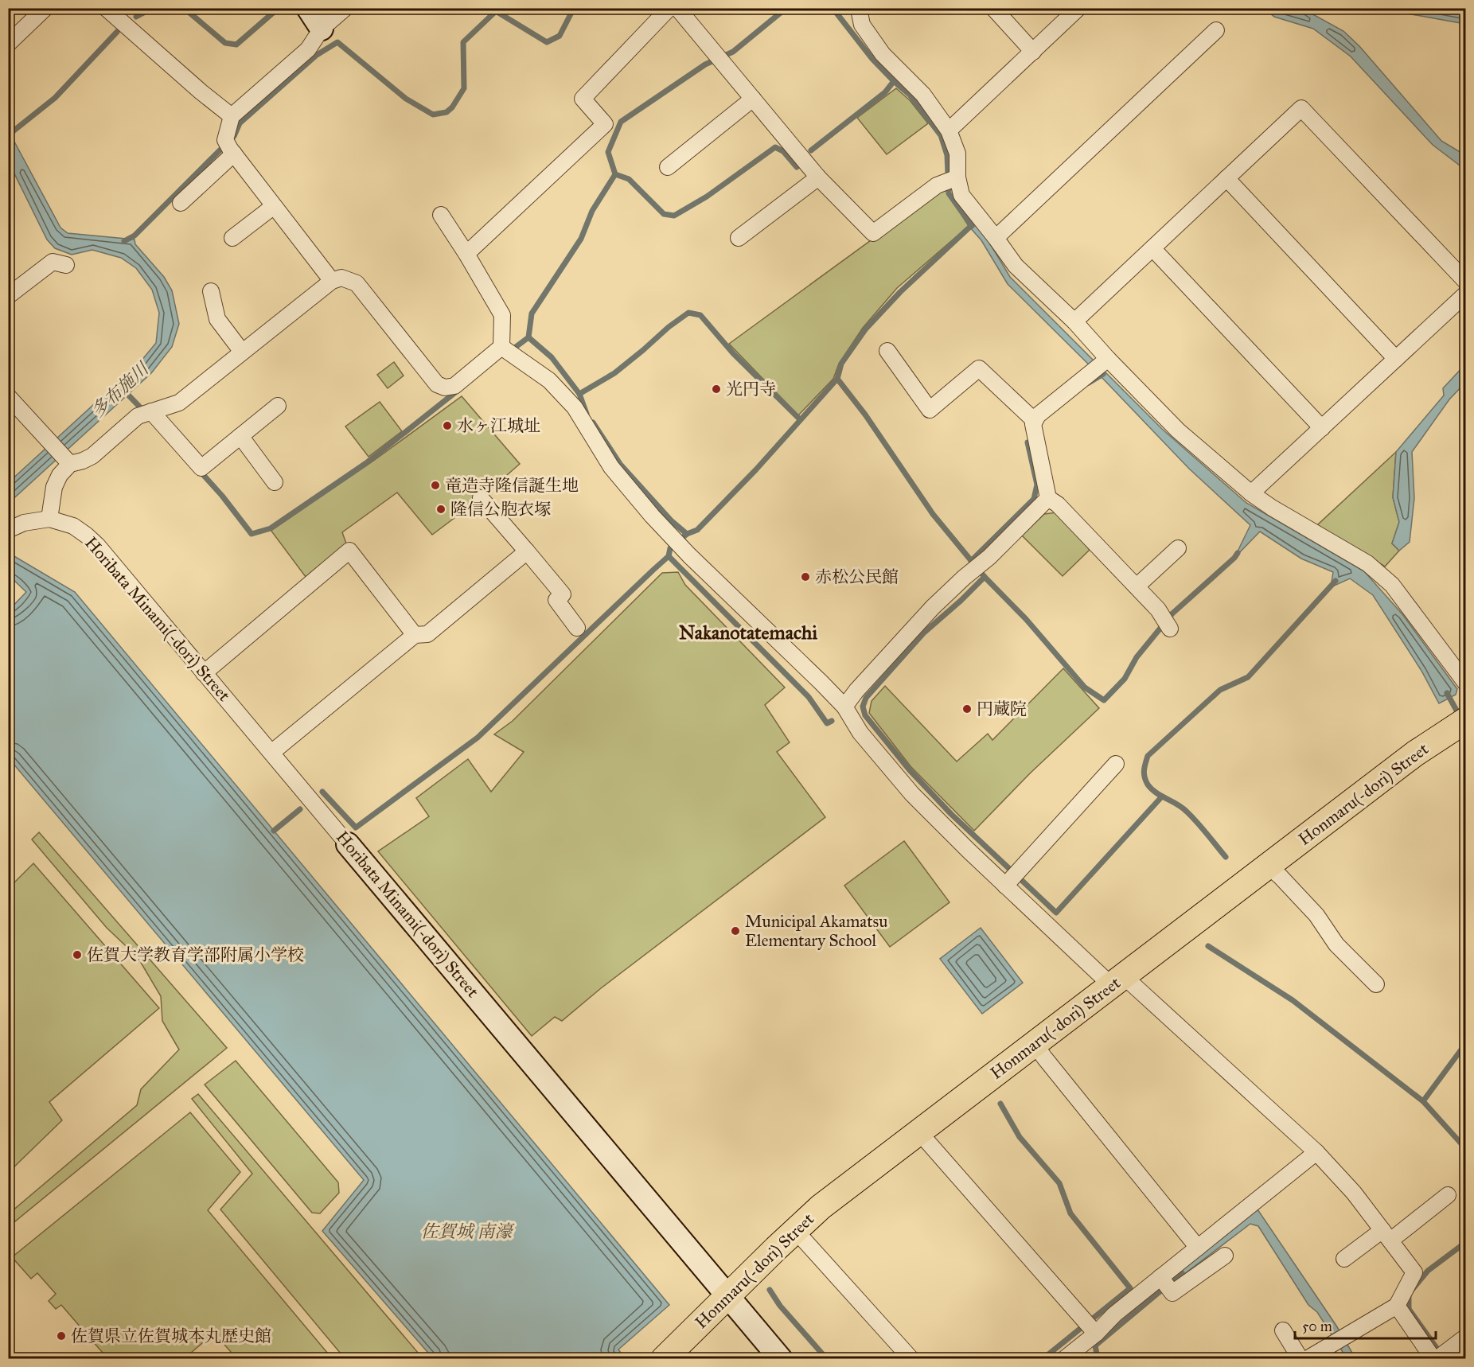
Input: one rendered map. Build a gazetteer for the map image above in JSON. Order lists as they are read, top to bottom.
{
  "streets": {
    "main road": ["Honmaru(-dori) Street"],
    "street": ["Horibata Minami(-dori) Street"]
  },
  "crossings": [
    ["Horibata Minami(-dori) Street", "Honmaru(-dori) Street"]
  ],
  "districts": ["Nakanotatemachi"],
  "water": ["多布施川", "佐賀城 南濠"],
  "places": [
    "光円寺",
    "水ヶ江城址",
    "竜造寺隆信誕生地",
    "隆信公胞衣塚",
    "赤松公民館",
    "円蔵院",
    "Municipal Akamatsu Elementary School",
    "佐賀大学教育学部附属小学校",
    "佐賀県立佐賀城本丸歴史館"
  ],
  "scale_bar": "50 m"
}
